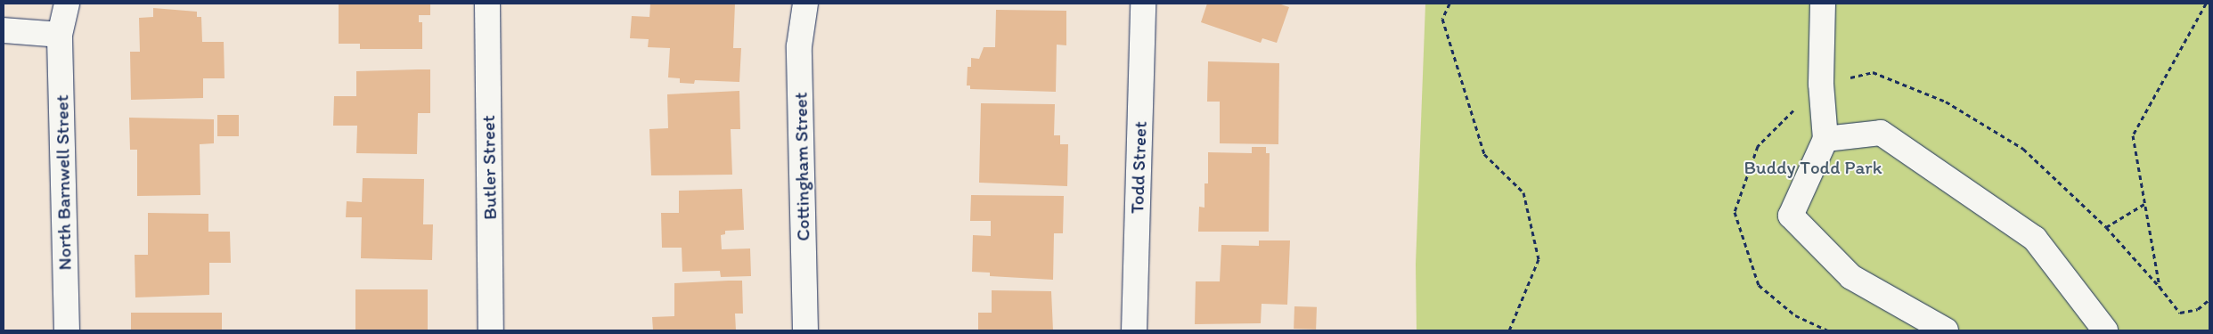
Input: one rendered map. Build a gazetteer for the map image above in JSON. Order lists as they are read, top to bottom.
{
  "streets": {
    "street": [
      "Cottingham Street",
      "Butler Street",
      "Todd Street",
      "North Barnwell Street"
    ]
  },
  "parks": ["Buddy Todd Park"]
}
